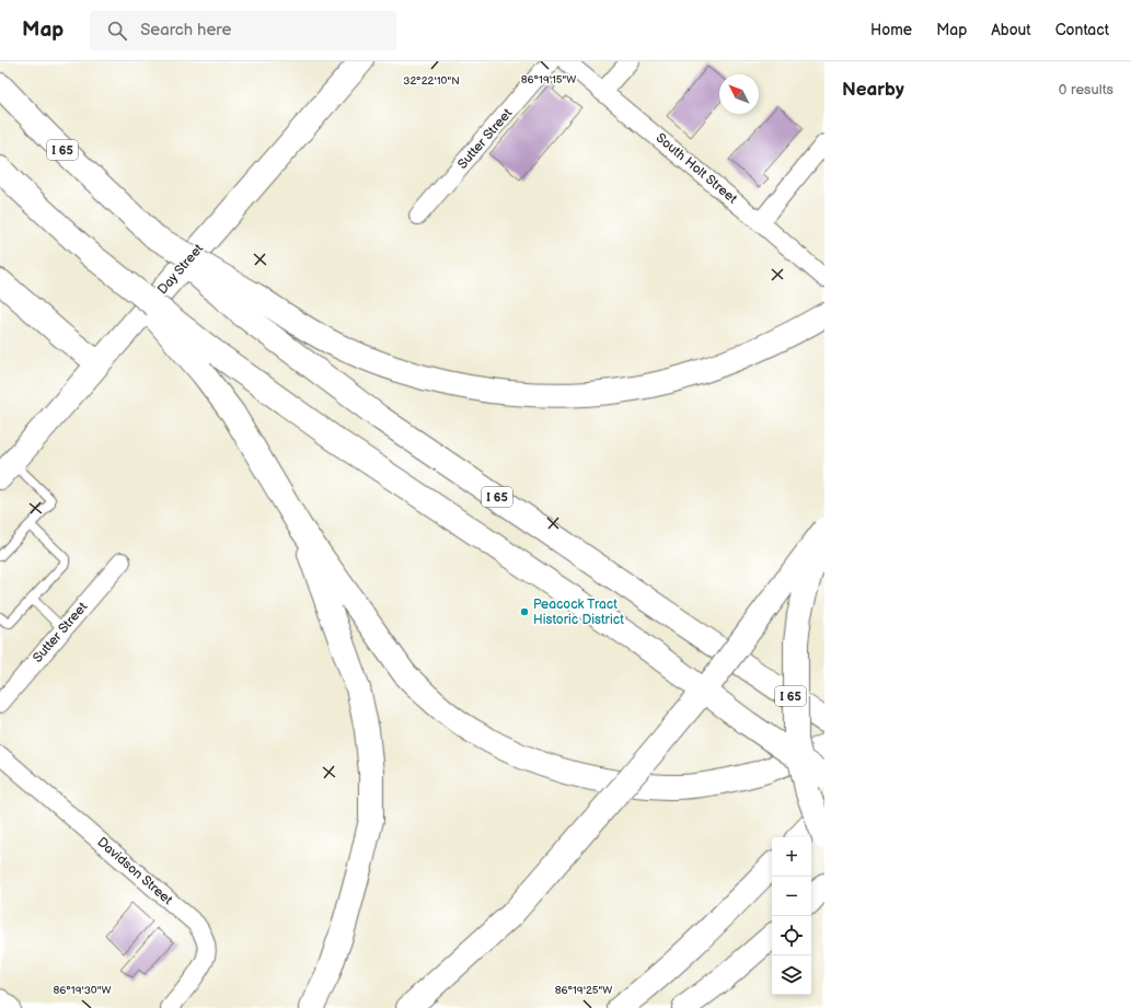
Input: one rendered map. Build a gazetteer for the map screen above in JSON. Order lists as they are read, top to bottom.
{
  "streets": {
    "main road": ["I 65", "Day Street"],
    "street": ["Sutter Street", "South Holt Street", "Davidson Street"]
  },
  "places": ["Peacock Tract Historic District"],
  "north": "top left",
  "page": {
    "header": "Map",
    "search": "Search here",
    "nav": [
      "Home",
      "Map",
      "About",
      "Contact"
    ],
    "heading": ["Nearby", "0 results"],
    "map_buttons": ["+", "−"]
  },
  "coordinates": [
    "86°19'15\"W",
    "32°22'10\"N",
    "86°19'30\"W",
    "86°19'25\"W"
  ]
}
